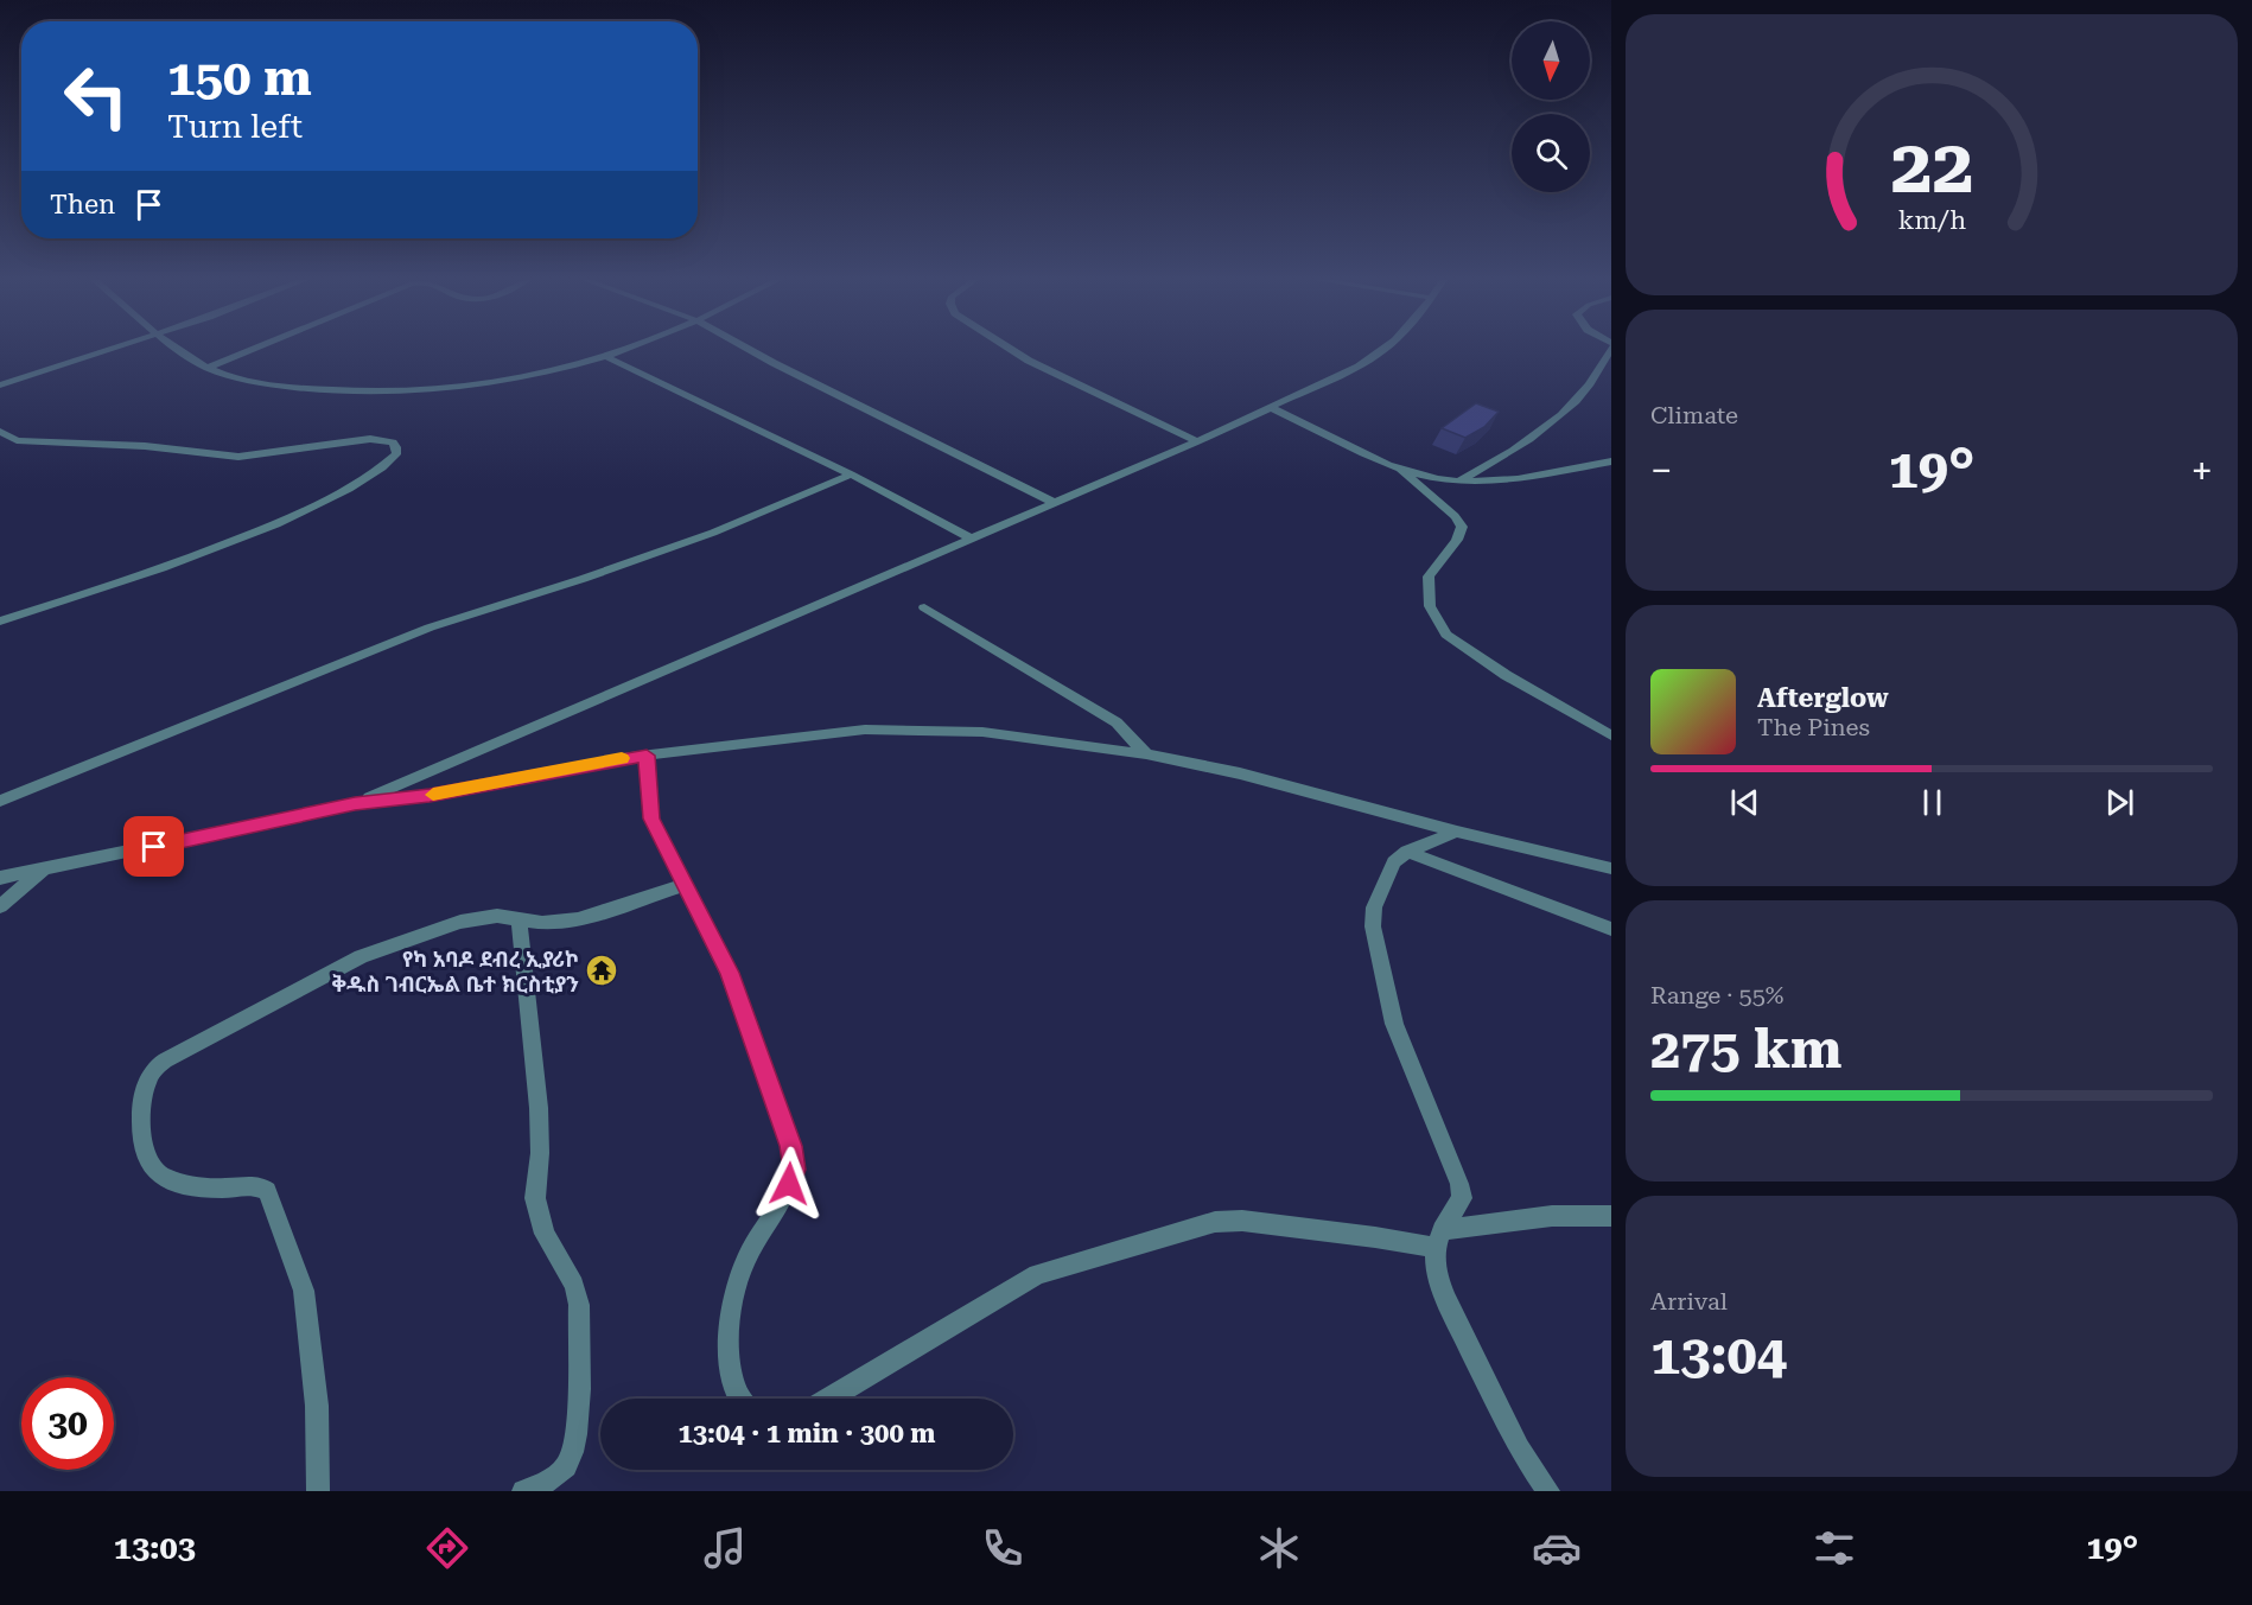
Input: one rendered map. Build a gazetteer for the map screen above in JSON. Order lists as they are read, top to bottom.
{
  "places": {
    "temple": ["የካ አባዶ ደብረ ኢያሪኮ ቅዱስ ገብርኤል ቤተ ክርስቲያን"]
  },
  "north": "bottom",
  "page": {
    "turn": ["150 m", "Turn left"],
    "then": "Then",
    "tile": [
      "Climate",
      ["Range · 55%", "275 km"],
      ["Arrival", "13:04"]
    ],
    "heat": ["−", "19°", "+"],
    "song": ["Afterglow", "The Pines"],
    "limit": "30",
    "trip": "13:04 · 1 min · 300 m",
    "tabs": ["13:03", "19°"],
    "gauge": ["22", "km/h"]
  }
}
